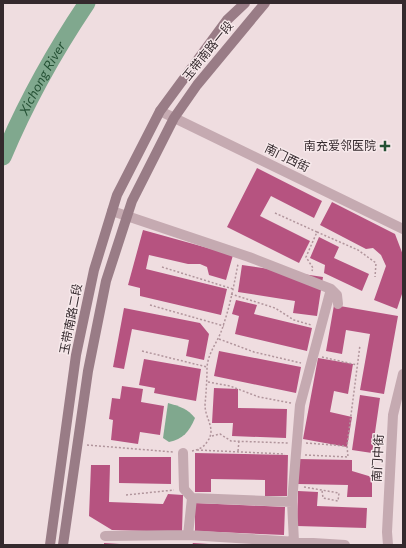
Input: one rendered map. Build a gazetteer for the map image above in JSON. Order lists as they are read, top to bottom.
{
  "streets": {
    "main road": ["玉带南路一段", "玉带南路二段"],
    "street": ["南门西街", "南门中街"]
  },
  "crossings": [
    ["玉带南路一段", "南门西街"],
    ["玉带南路一段", "玉带南路二段"],
    ["南门西街", "玉带南路二段"]
  ],
  "water": ["Xichong River"],
  "places": {
    "health": ["南充爱邻医院"]
  }
}
